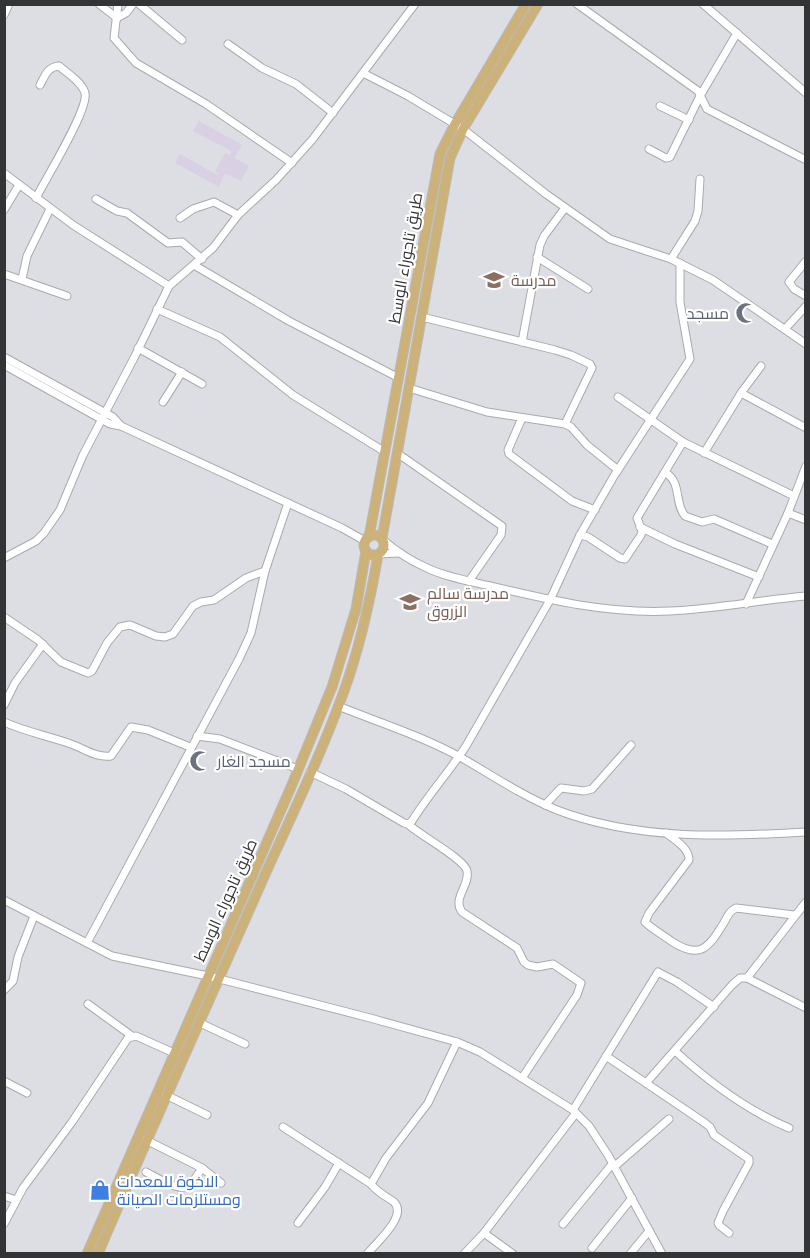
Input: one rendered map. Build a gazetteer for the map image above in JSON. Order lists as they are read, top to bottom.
{
  "streets": {
    "main road": ["طريق تاجوراء الوسط"]
  },
  "places": {
    "school or university": ["مدرسة", "مدرسة سالم الزروق"],
    "mosque": ["مسجد", "مسجد الغار"],
    "shop": ["الاخوة للمعدات ومستلزمات الصيانة"]
  }
}
